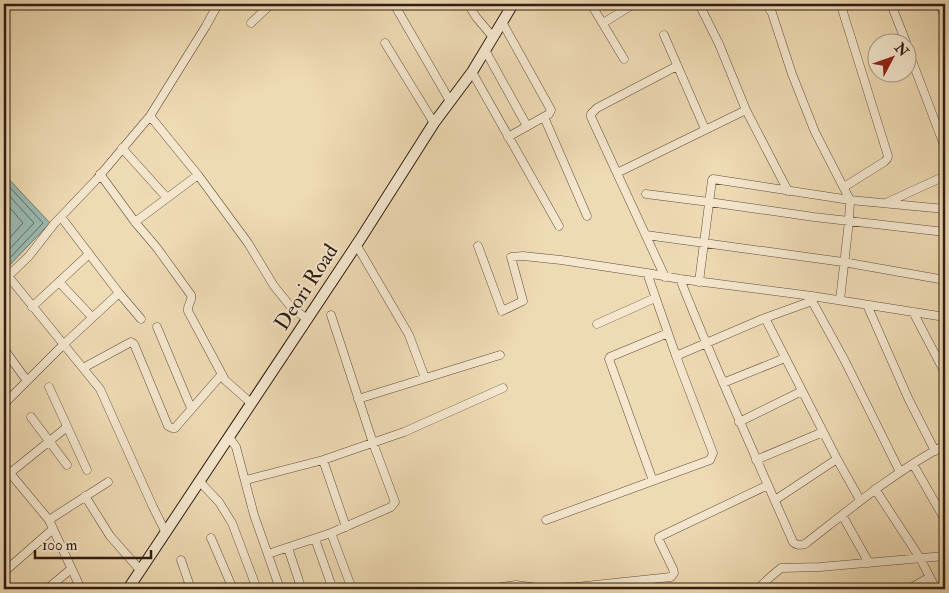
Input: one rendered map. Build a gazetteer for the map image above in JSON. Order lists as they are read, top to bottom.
{
  "streets": {
    "street": ["Deori Road"]
  },
  "scale_bar": "100 m",
  "north": "top right"
}
